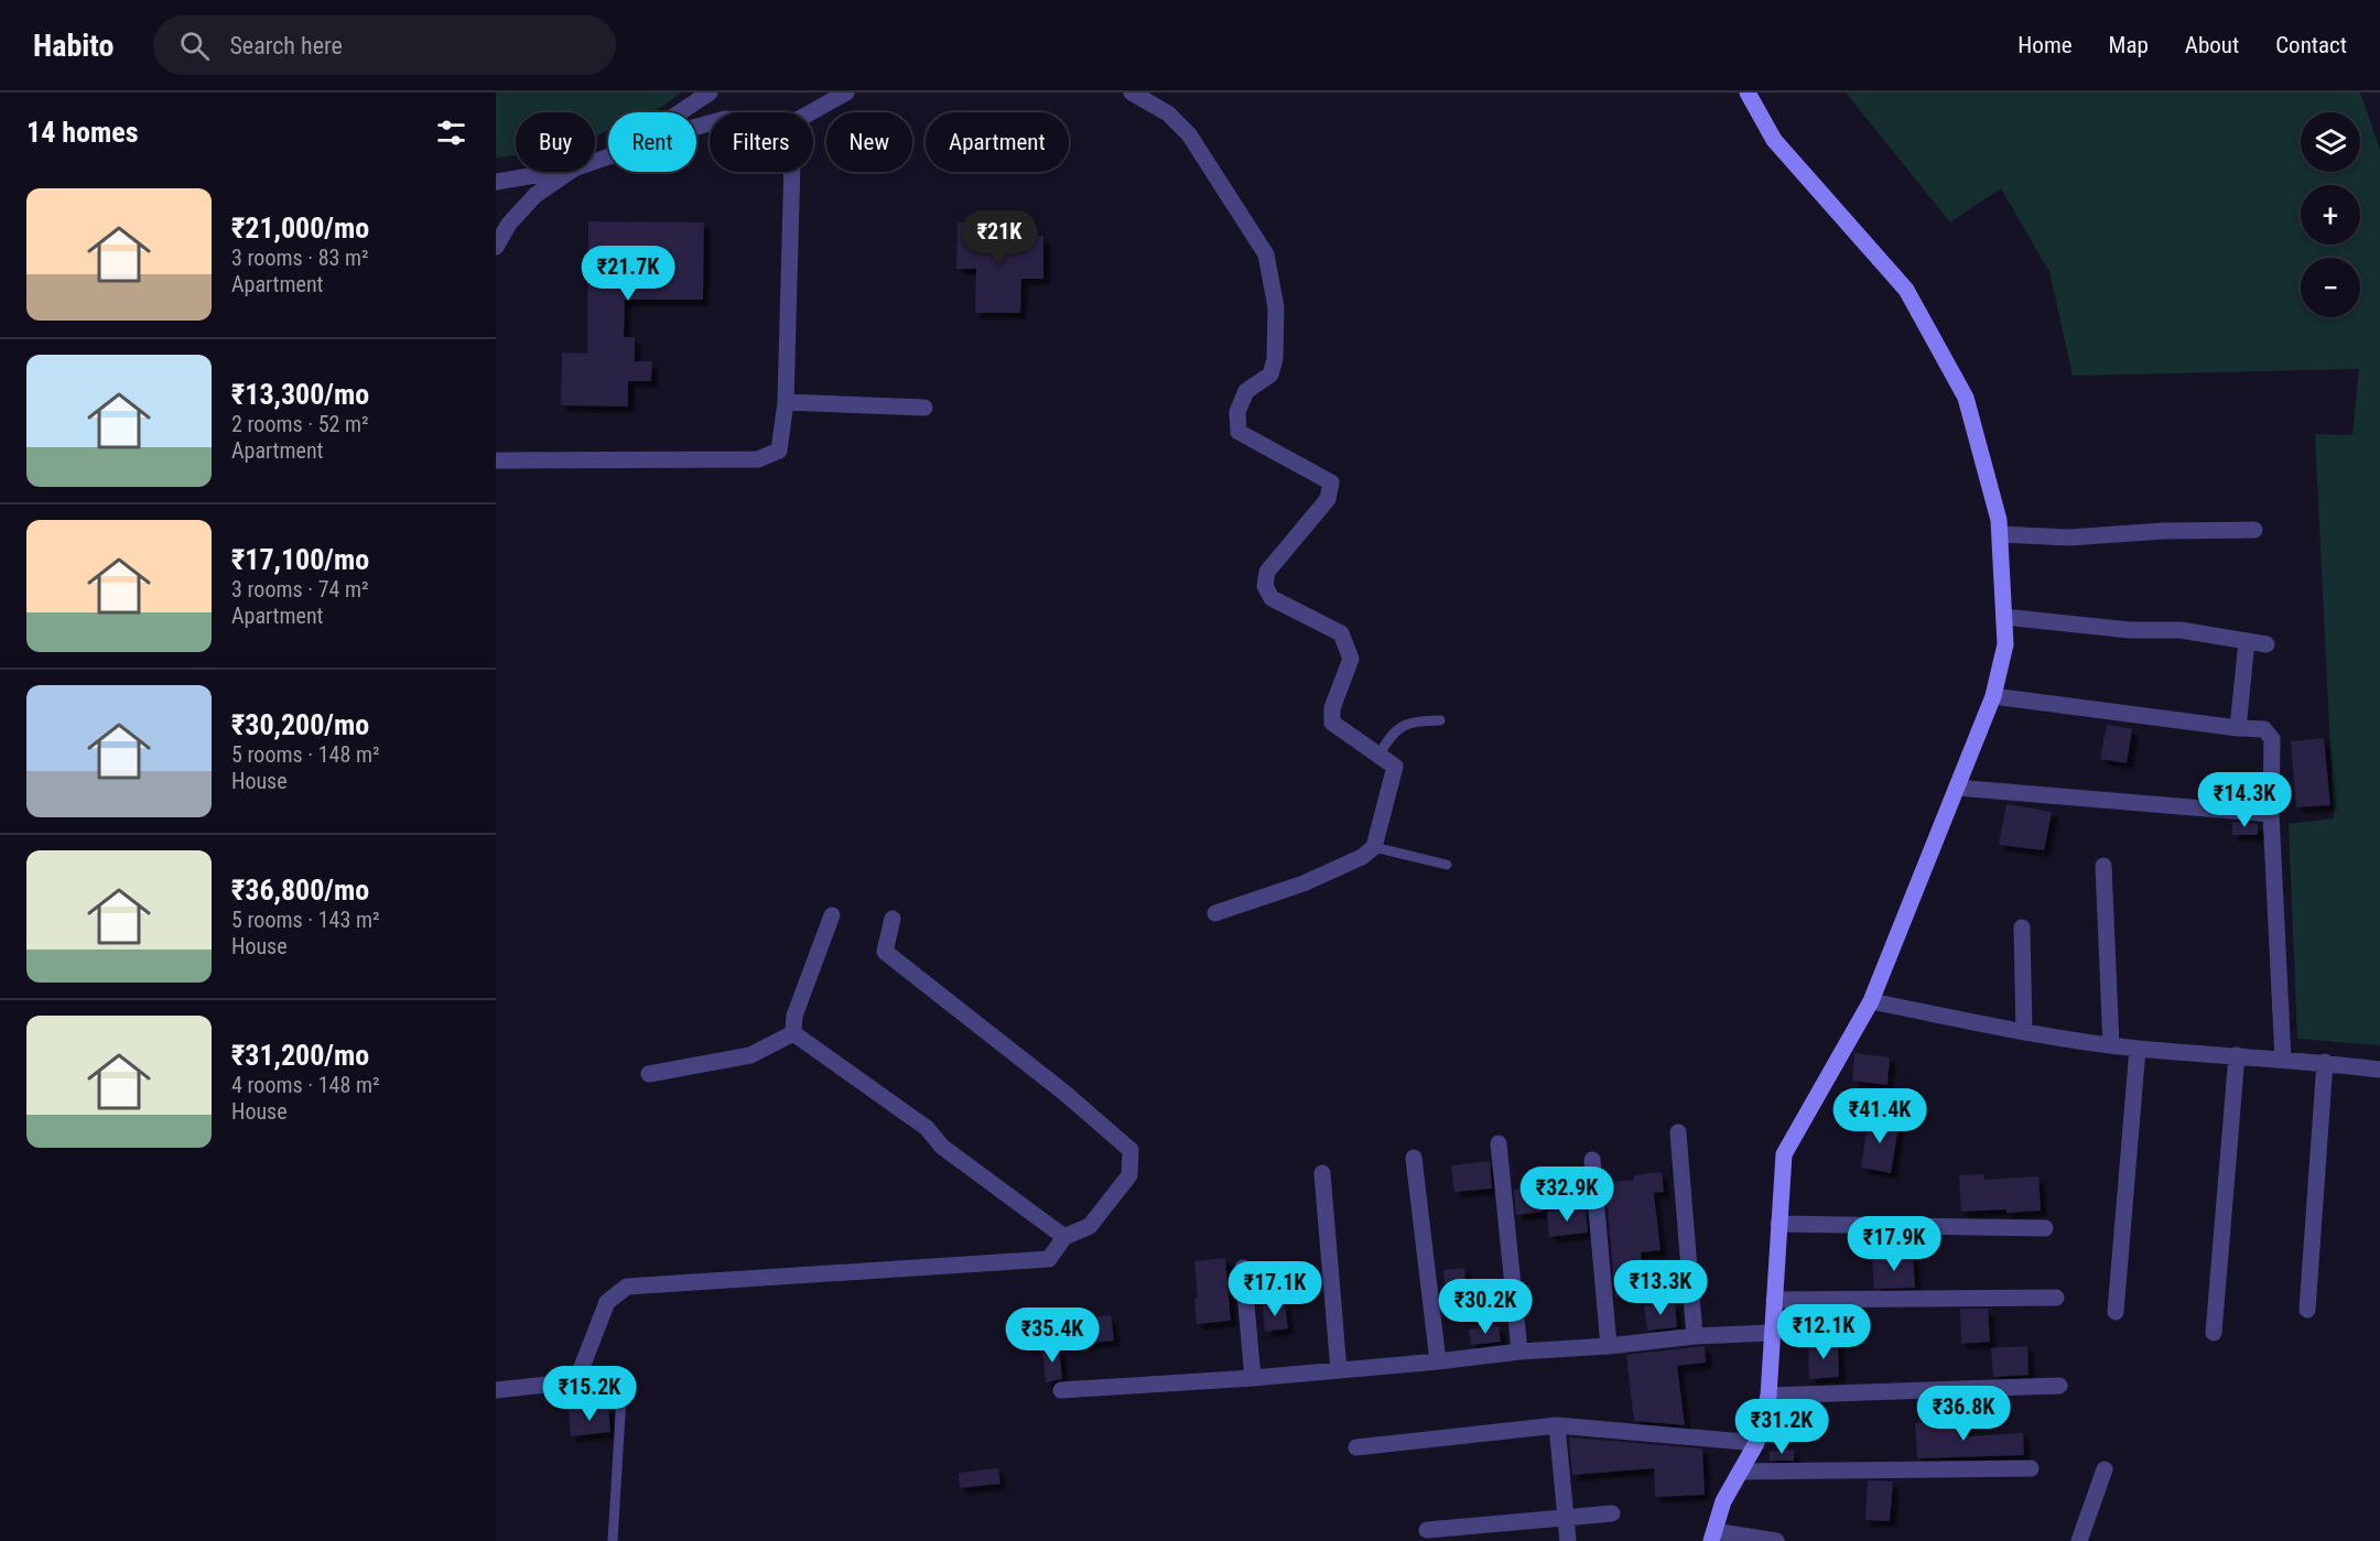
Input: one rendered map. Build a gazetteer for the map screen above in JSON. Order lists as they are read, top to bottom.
{
  "page": {
    "header": "Habito",
    "search": "Search here",
    "nav": [
      "Home",
      "Map",
      "About",
      "Contact"
    ],
    "heading": "14 homes",
    "map_buttons": ["+", "−"],
    "chip": [
      "Buy",
      "Rent",
      "Filters",
      "New",
      "Apartment"
    ],
    "list": [
      {
        "name": "₹21,000/mo",
        "note": "3 rooms · 83 m² · Apartment"
      },
      {
        "name": "₹13,300/mo",
        "note": "2 rooms · 52 m² · Apartment"
      },
      {
        "name": "₹17,100/mo",
        "note": "3 rooms · 74 m² · Apartment"
      },
      {
        "name": "₹30,200/mo",
        "note": "5 rooms · 148 m² · House"
      },
      {
        "name": "₹36,800/mo",
        "note": "5 rooms · 143 m² · House"
      },
      {
        "name": "₹31,200/mo",
        "note": "4 rooms · 148 m² · House"
      }
    ],
    "price": [
      "₹21K",
      "₹21.7K",
      "₹14.3K",
      "₹41.4K",
      "₹32.9K",
      "₹17.9K",
      "₹13.3K",
      "₹17.1K",
      "₹30.2K",
      "₹12.1K",
      "₹35.4K",
      "₹15.2K",
      "₹36.8K",
      "₹31.2K"
    ]
  }
}
